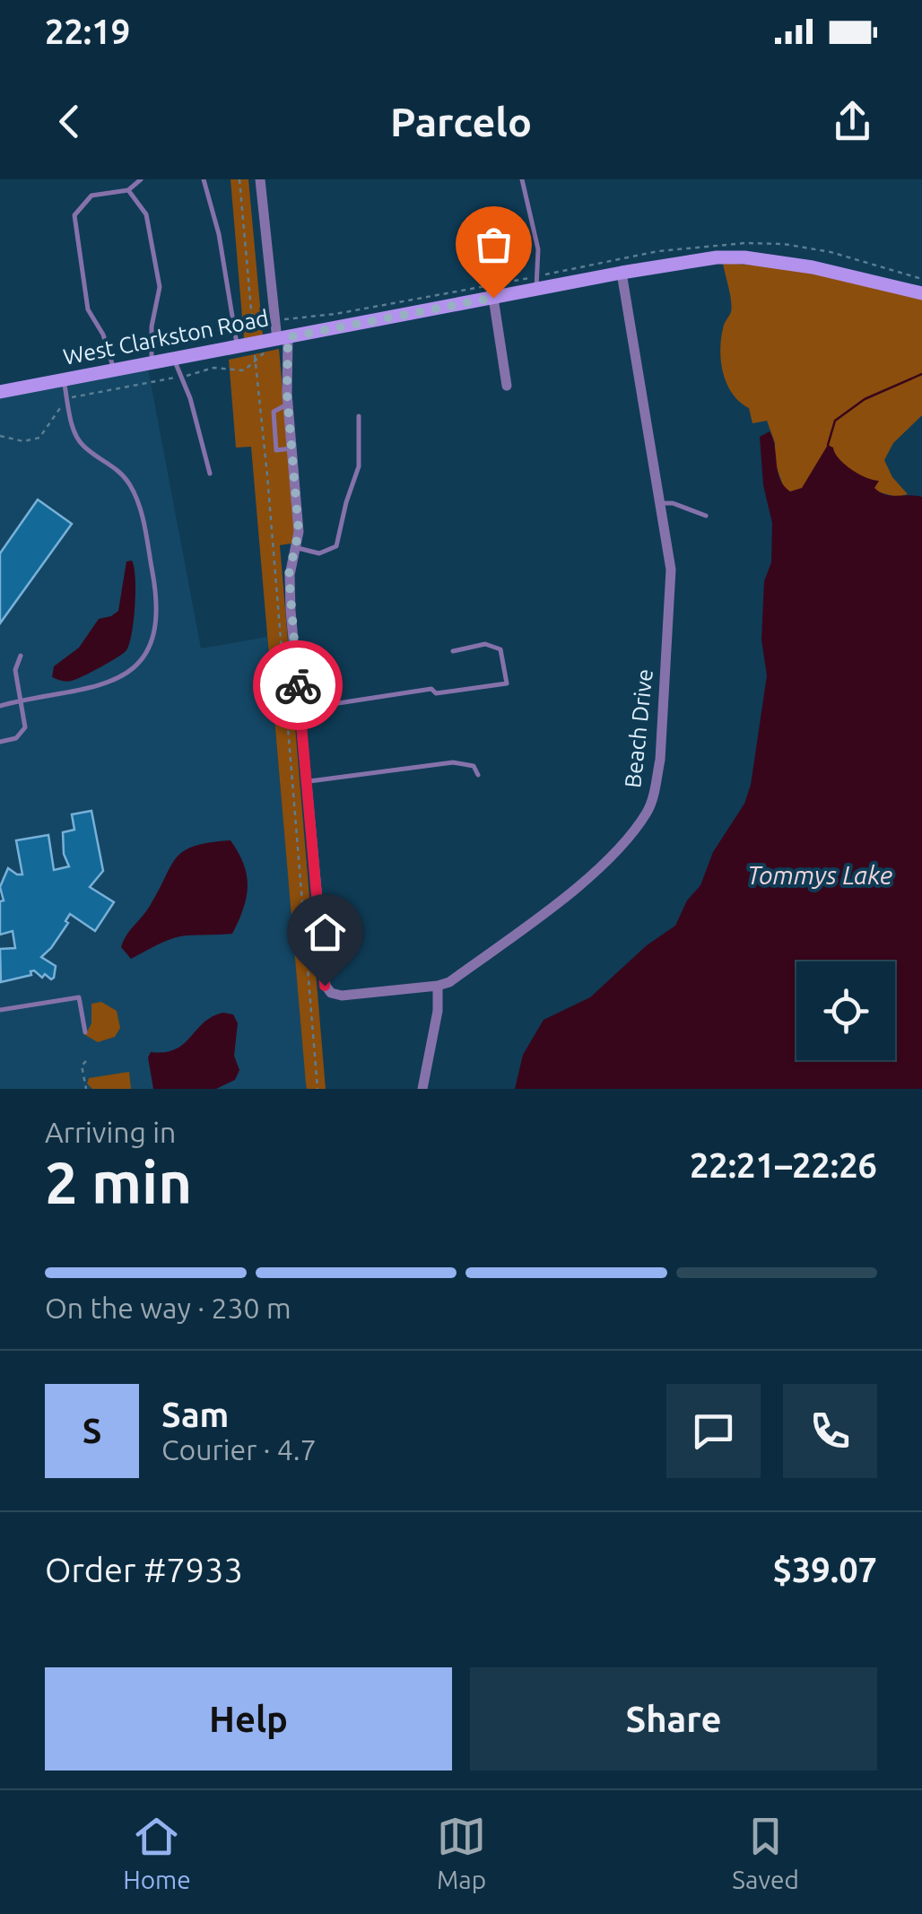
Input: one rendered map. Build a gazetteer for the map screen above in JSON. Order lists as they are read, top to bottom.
{
  "streets": {
    "main road": ["West Clarkston Road"],
    "street": ["Beach Drive"]
  },
  "crossings": [
    ["West Clarkston Road", "Beach Drive"]
  ],
  "water": ["Tommys Lake"],
  "page": {
    "status": "22:19",
    "header": "Parcelo",
    "heading": ["2 min", "Arriving in", "22:21–22:26"],
    "panel": [
      "Sam",
      "Courier · 4.7",
      "Order #7933",
      "$39.07"
    ],
    "bar": "On the way · 230 m",
    "round": "S",
    "buttons": ["Help", "Share"],
    "tabs": ["Home", "Map", "Saved"]
  }
}
